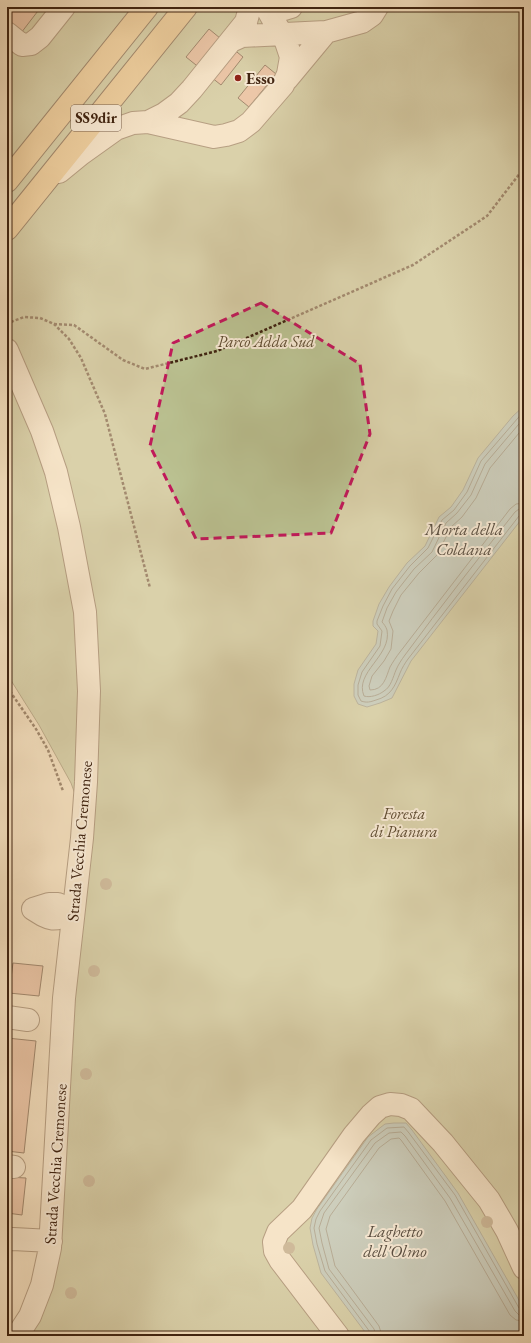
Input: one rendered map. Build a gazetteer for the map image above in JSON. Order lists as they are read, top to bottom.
{
  "streets": {
    "highway": ["SS9dir"],
    "street": ["Strada Vecchia Cremonese"]
  },
  "water": ["Morta della Coldana", "Laghetto dell'Olmo"],
  "parks": ["Parco Adda Sud", "Foresta di Pianura"],
  "places": ["Esso"]
}
